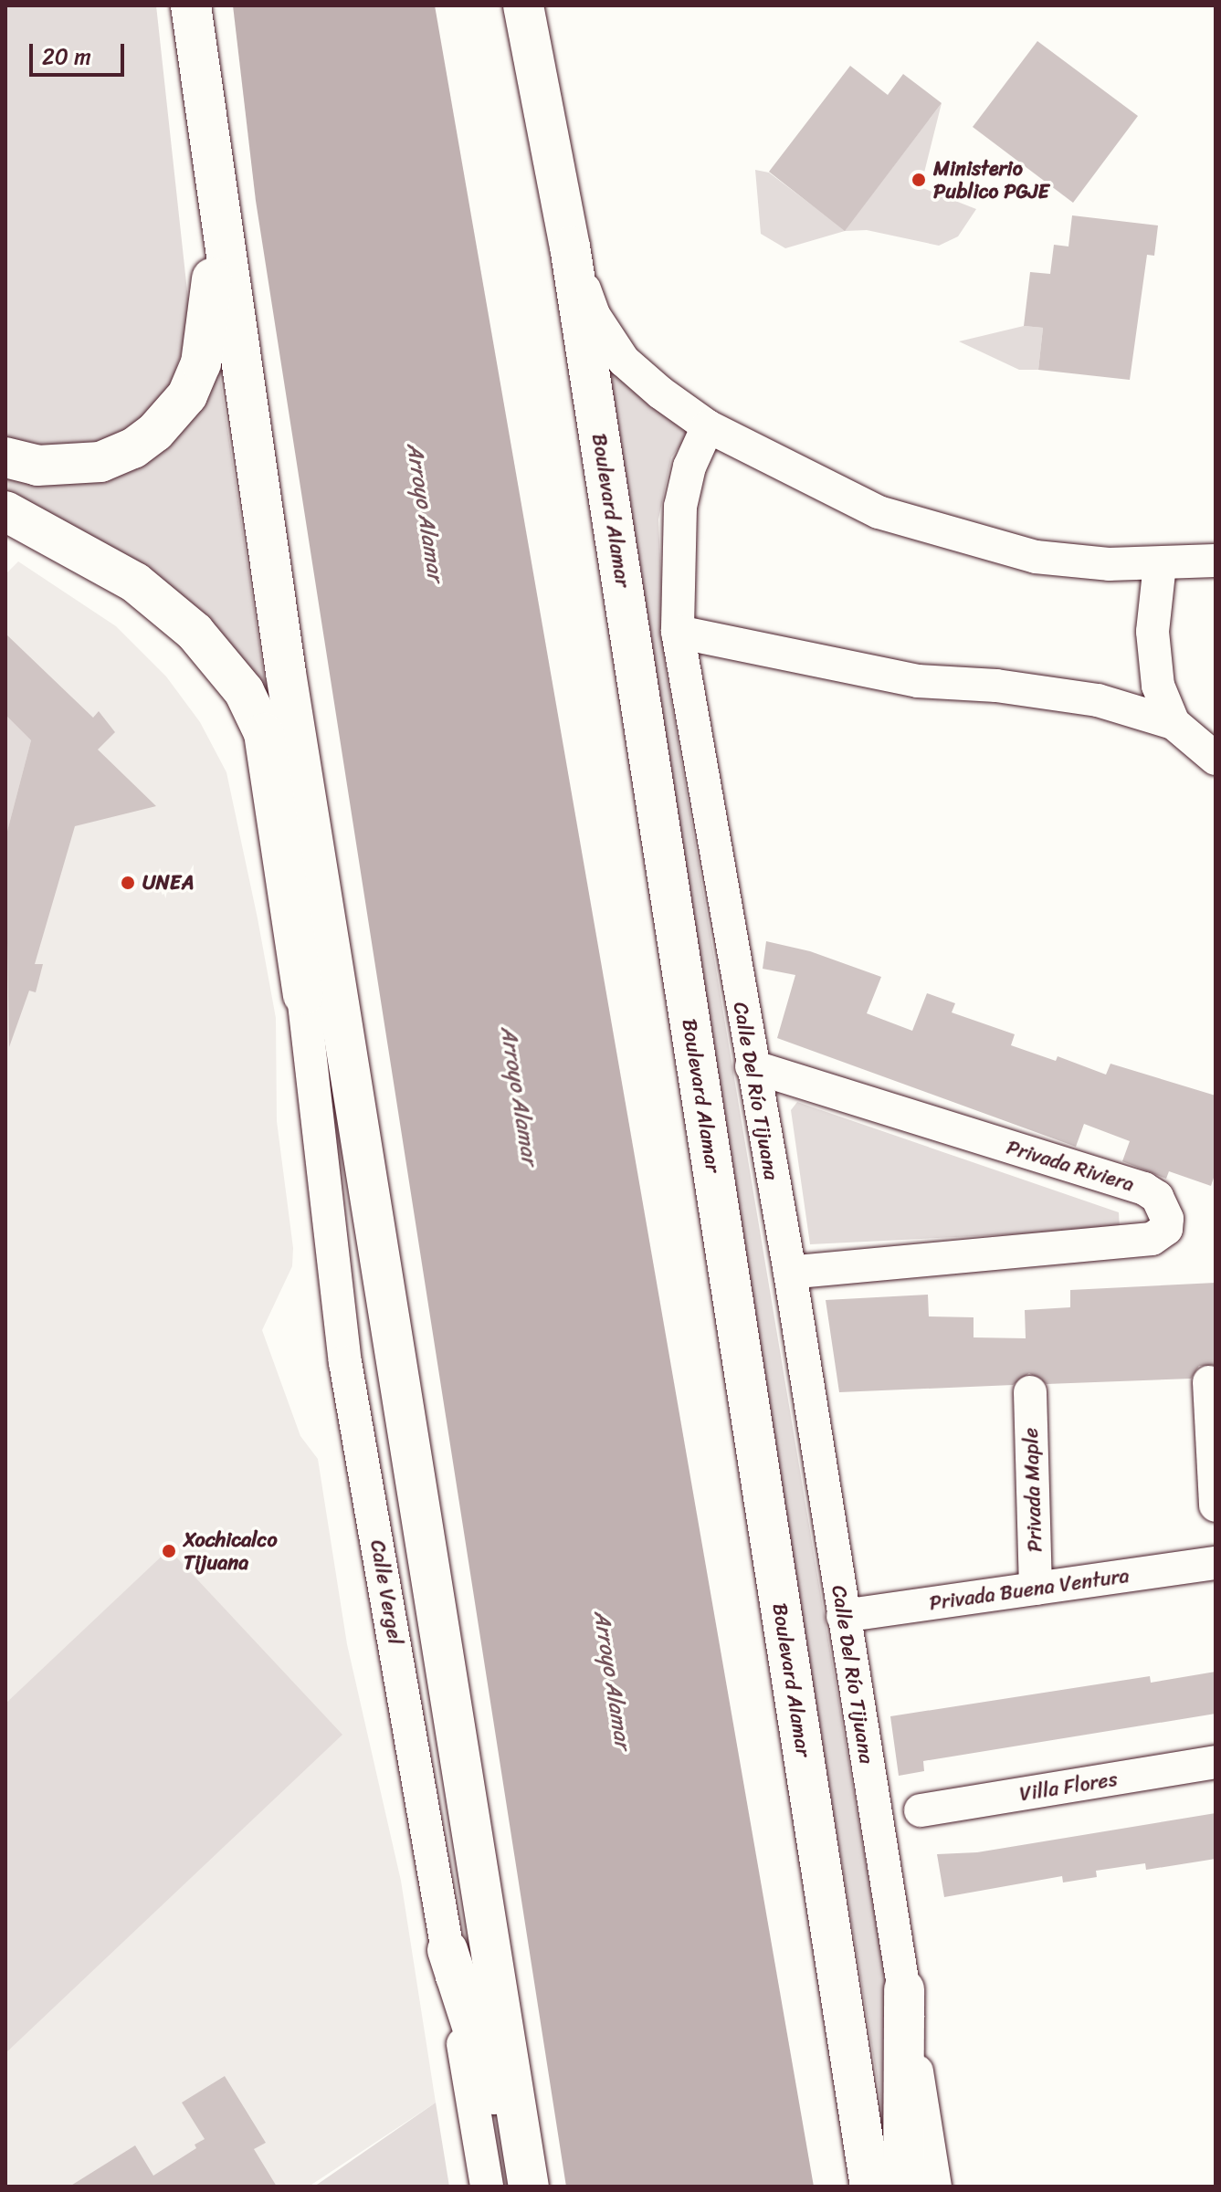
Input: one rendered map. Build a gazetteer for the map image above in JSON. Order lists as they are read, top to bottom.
{
  "streets": {
    "highway": ["Boulevard Alamar"],
    "street": [
      "Calle Del Río Tijuana",
      "Privada Riviera",
      "Privada Maple",
      "Privada Buena Ventura",
      "Calle Vergel",
      "Villa Flores"
    ]
  },
  "crossings": [
    ["Calle Del Río Tijuana", "Privada Riviera"],
    ["Calle Del Río Tijuana", "Privada Buena Ventura"],
    ["Calle Del Río Tijuana", "Villa Flores"],
    ["Privada Maple", "Privada Buena Ventura"]
  ],
  "water": ["Arroyo Alamar"],
  "places": ["Ministerio Publico PGJE", "UNEA", "Xochicalco Tijuana"],
  "scale_bar": "20 m"
}
